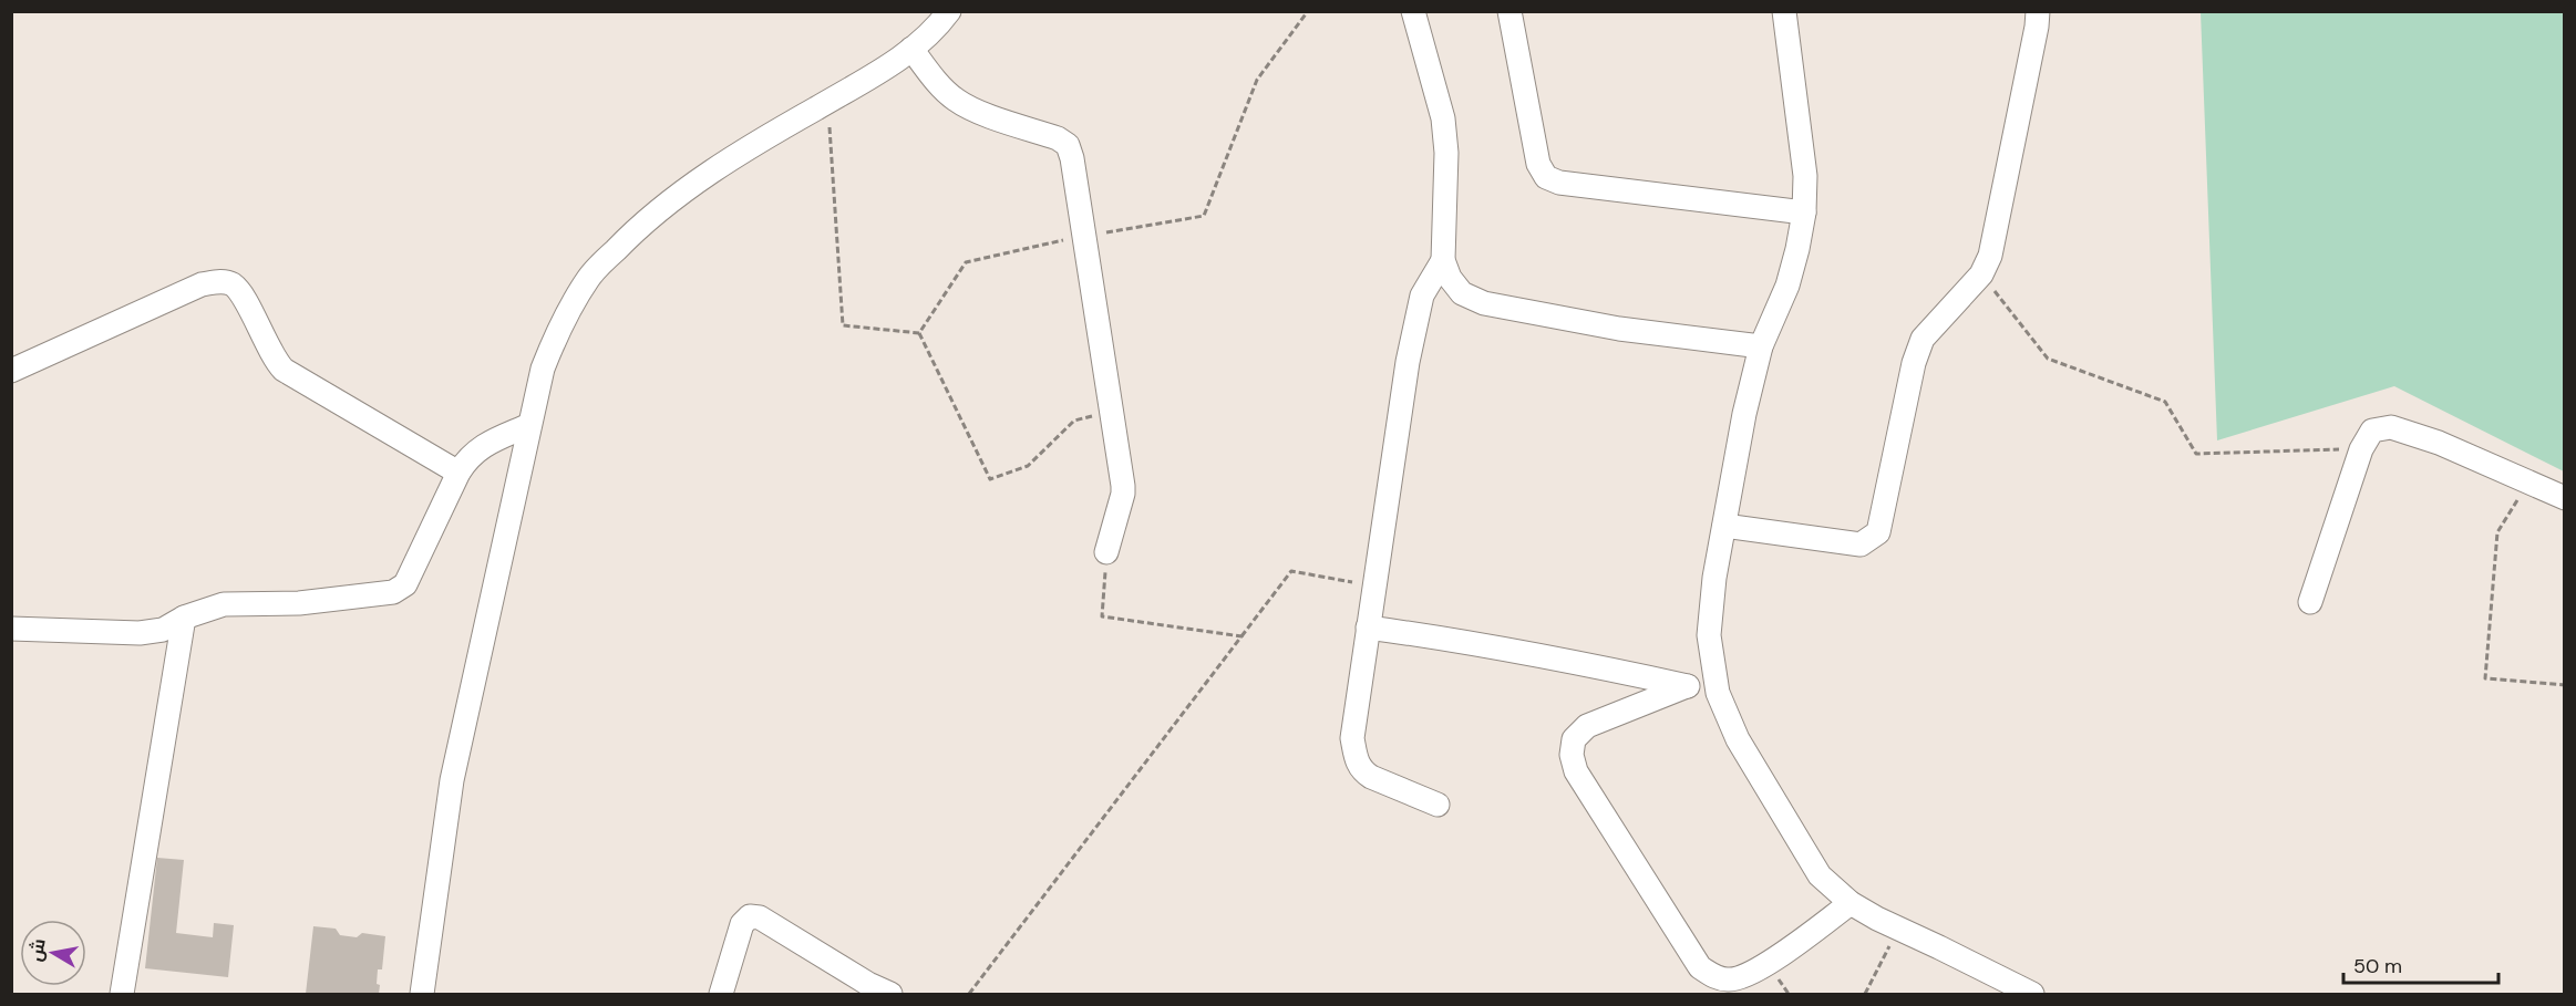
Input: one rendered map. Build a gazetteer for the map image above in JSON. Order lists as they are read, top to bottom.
{
  "scale_bar": "50 m",
  "north": "left"
}
